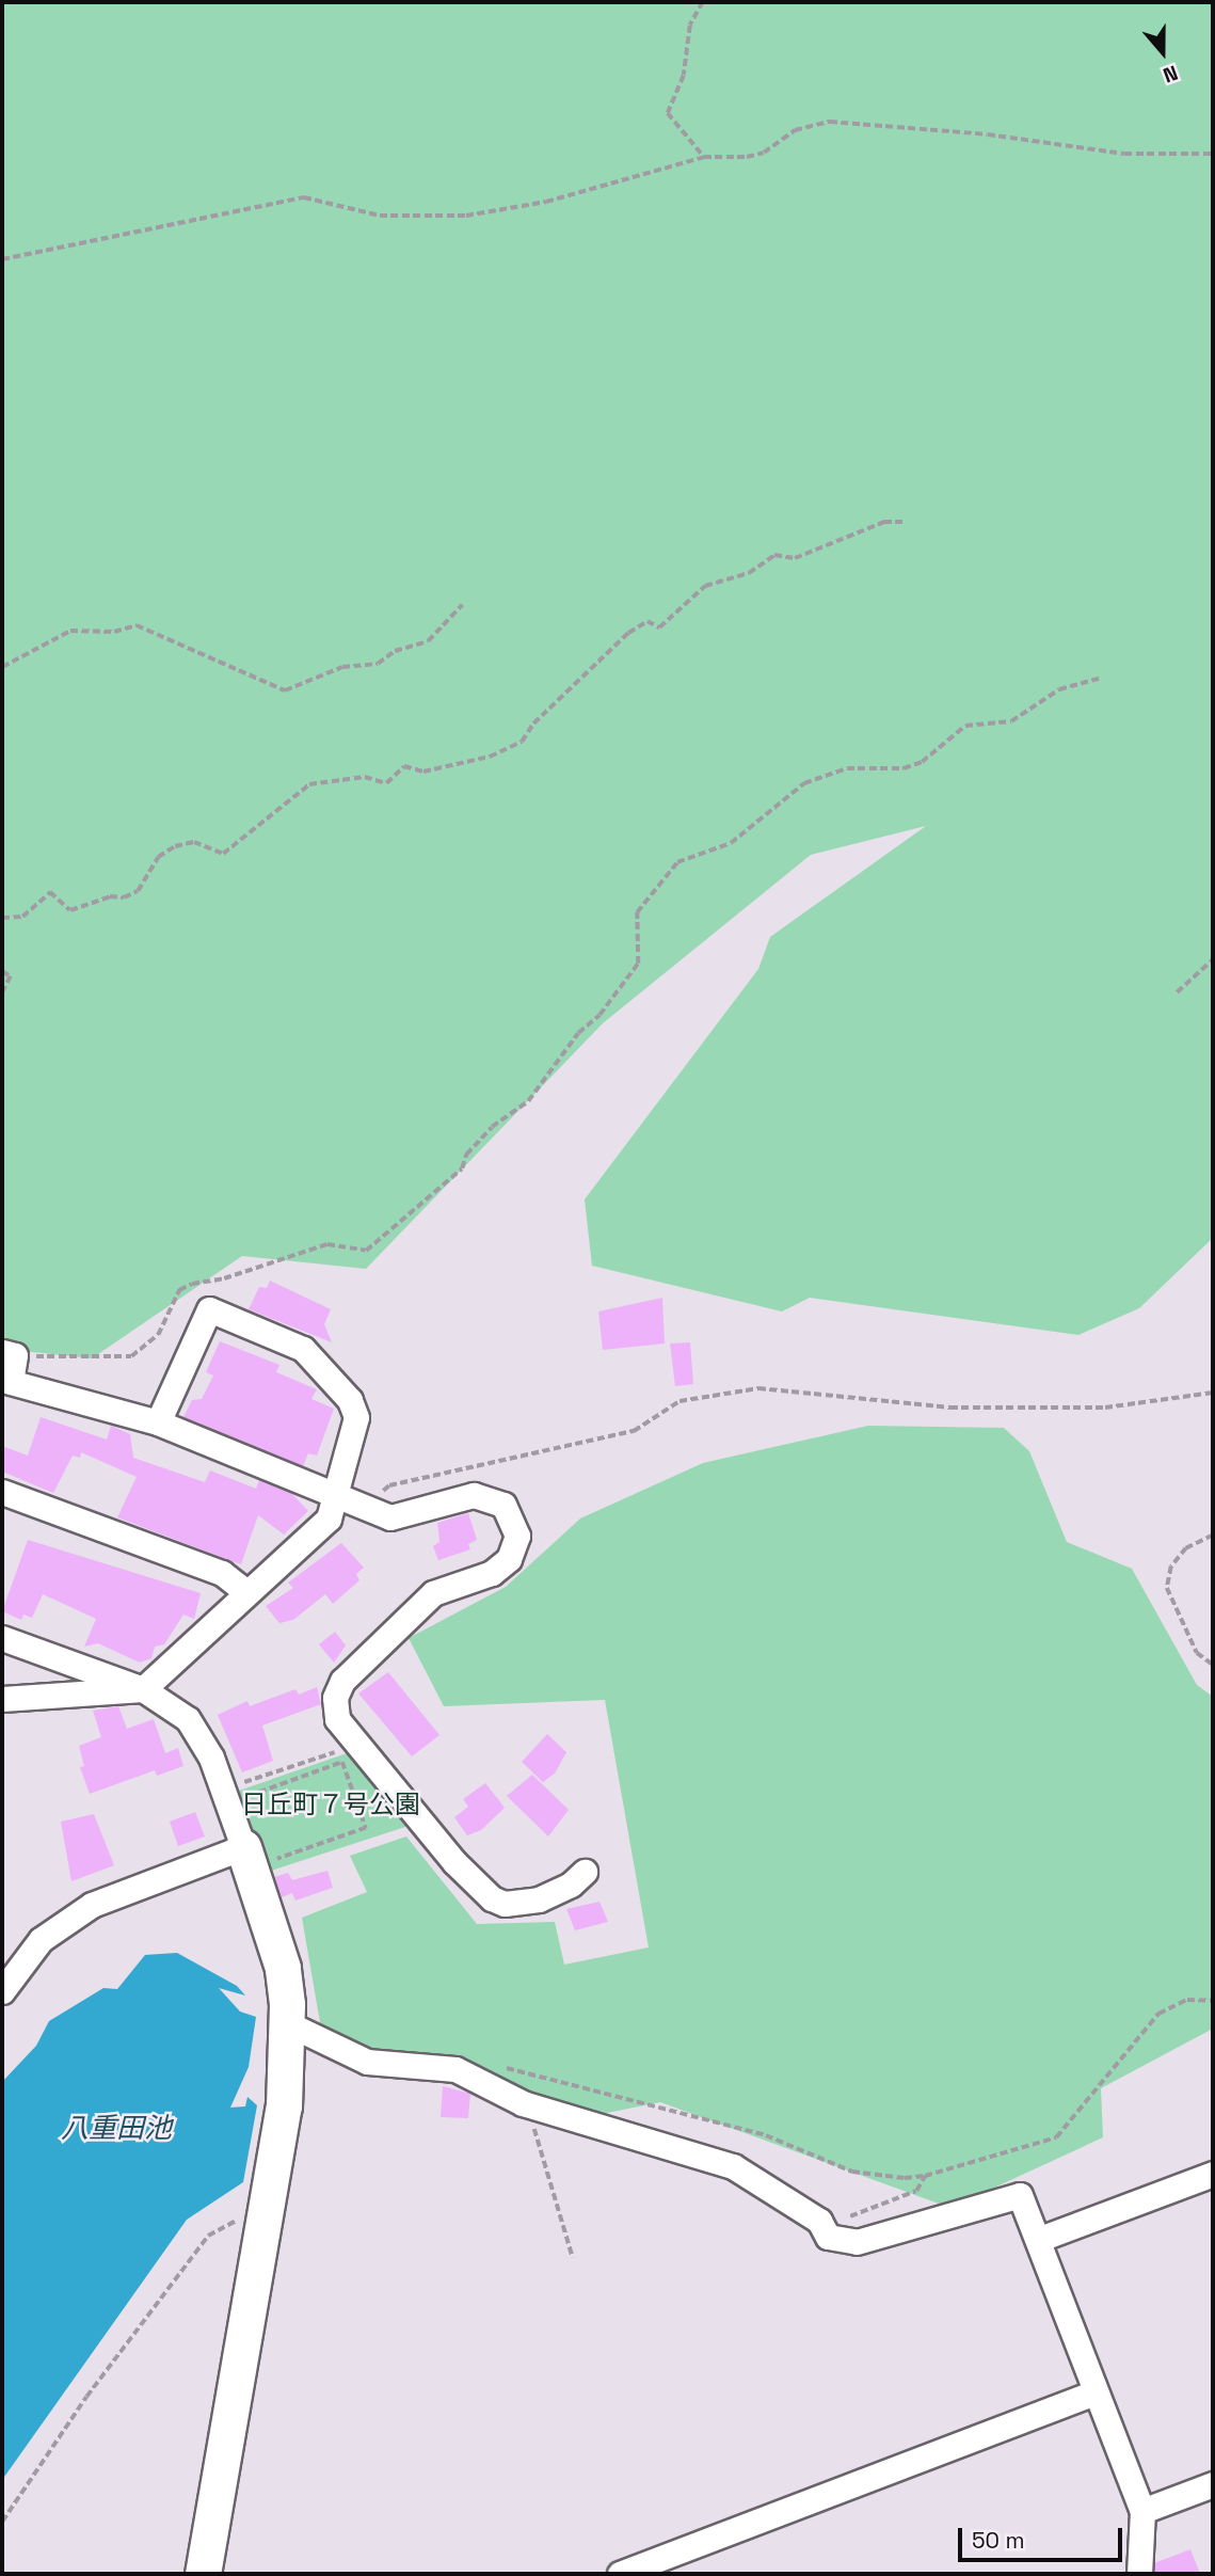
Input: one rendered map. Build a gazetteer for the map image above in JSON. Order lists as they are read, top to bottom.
{
  "water": ["八重田池"],
  "parks": ["日丘町７号公園"],
  "scale_bar": "50 m",
  "north": "bottom"
}
